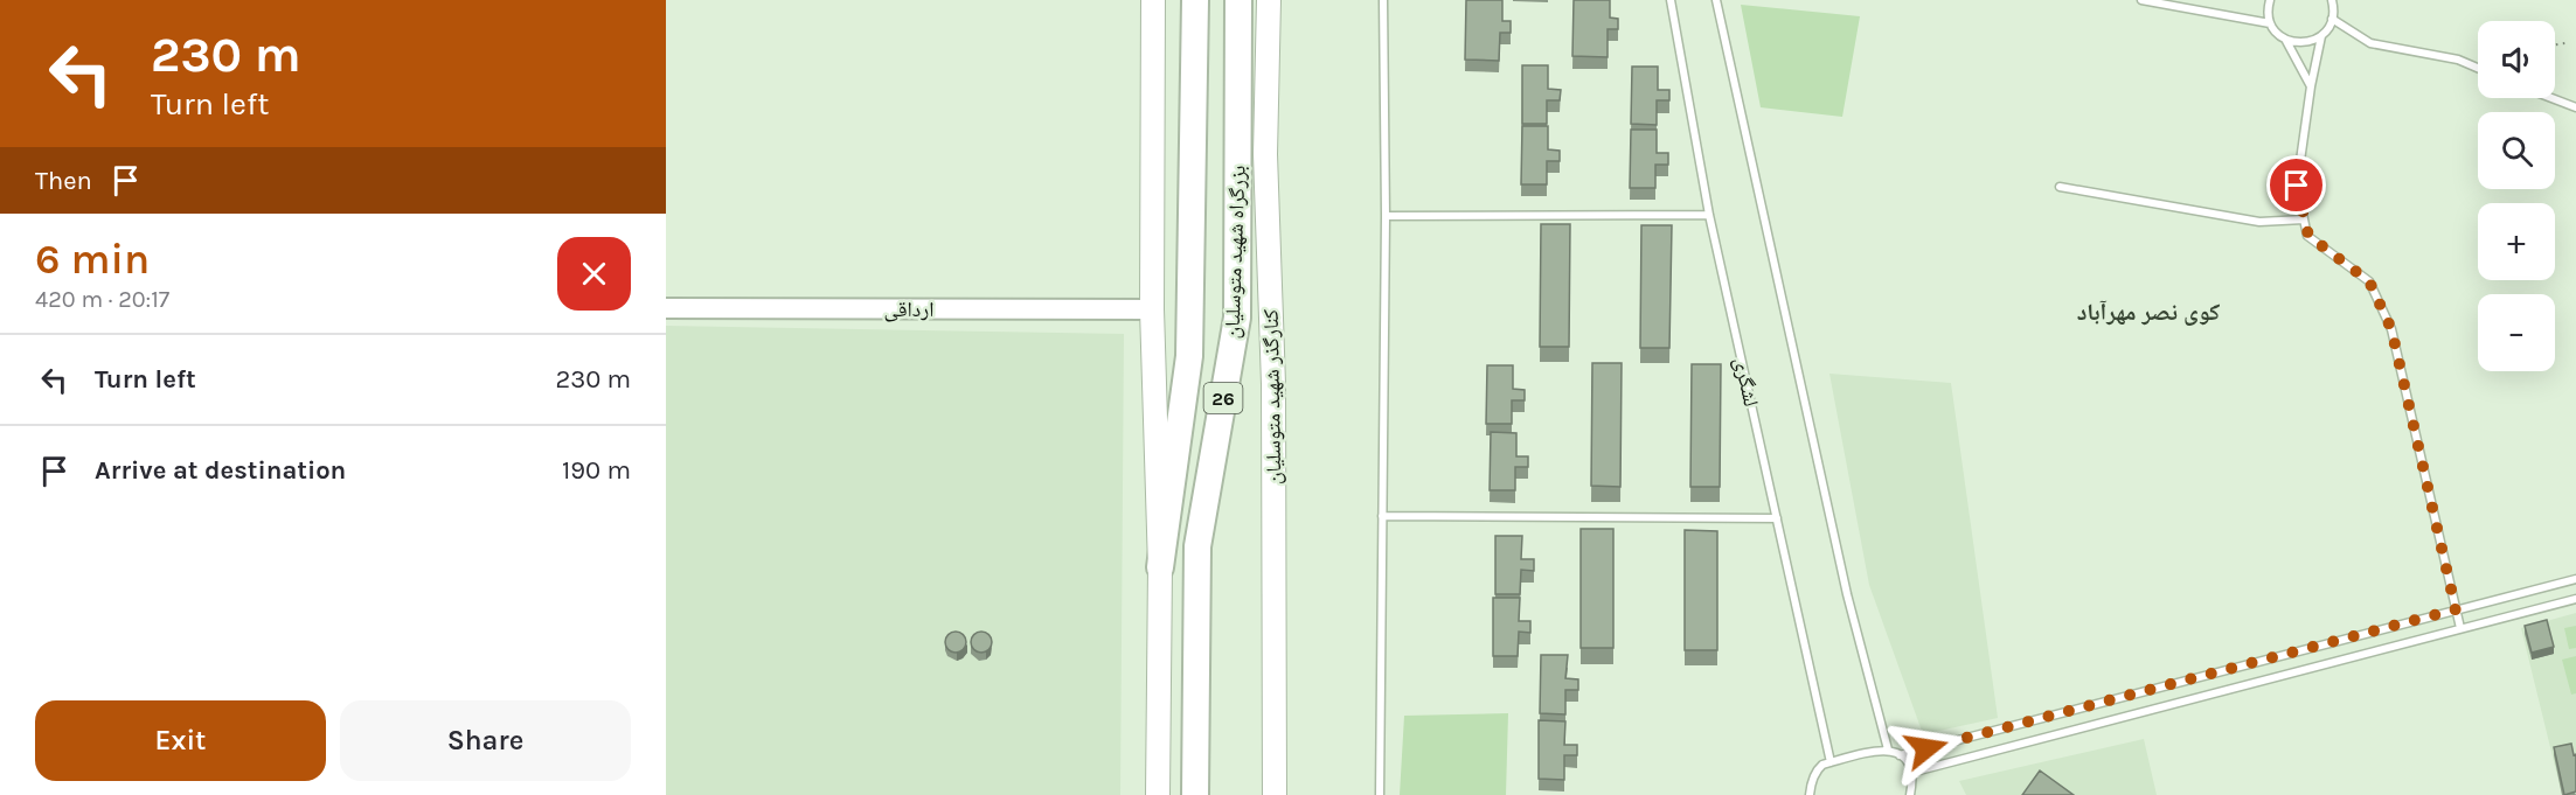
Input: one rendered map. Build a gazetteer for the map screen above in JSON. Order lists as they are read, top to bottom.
{
  "streets": {
    "highway": ["بزرگراه شهید متوسلیان", "26"],
    "main road": ["کنارگذر شهید متوسلیان"],
    "street": ["ارداقی"],
    "lane": ["لشگری"]
  },
  "districts": ["کوی نصر مهرآباد"],
  "page": {
    "turn": ["230 m", "Turn left"],
    "map_buttons": ["+", "−"],
    "then": "Then",
    "heading": ["6 min", "420 m · 20:17"],
    "list": [
      {
        "name": "Turn left",
        "value": "230 m"
      },
      {
        "name": "Arrive at destination",
        "value": "190 m"
      }
    ],
    "buttons": ["Exit", "Share"]
  }
}
